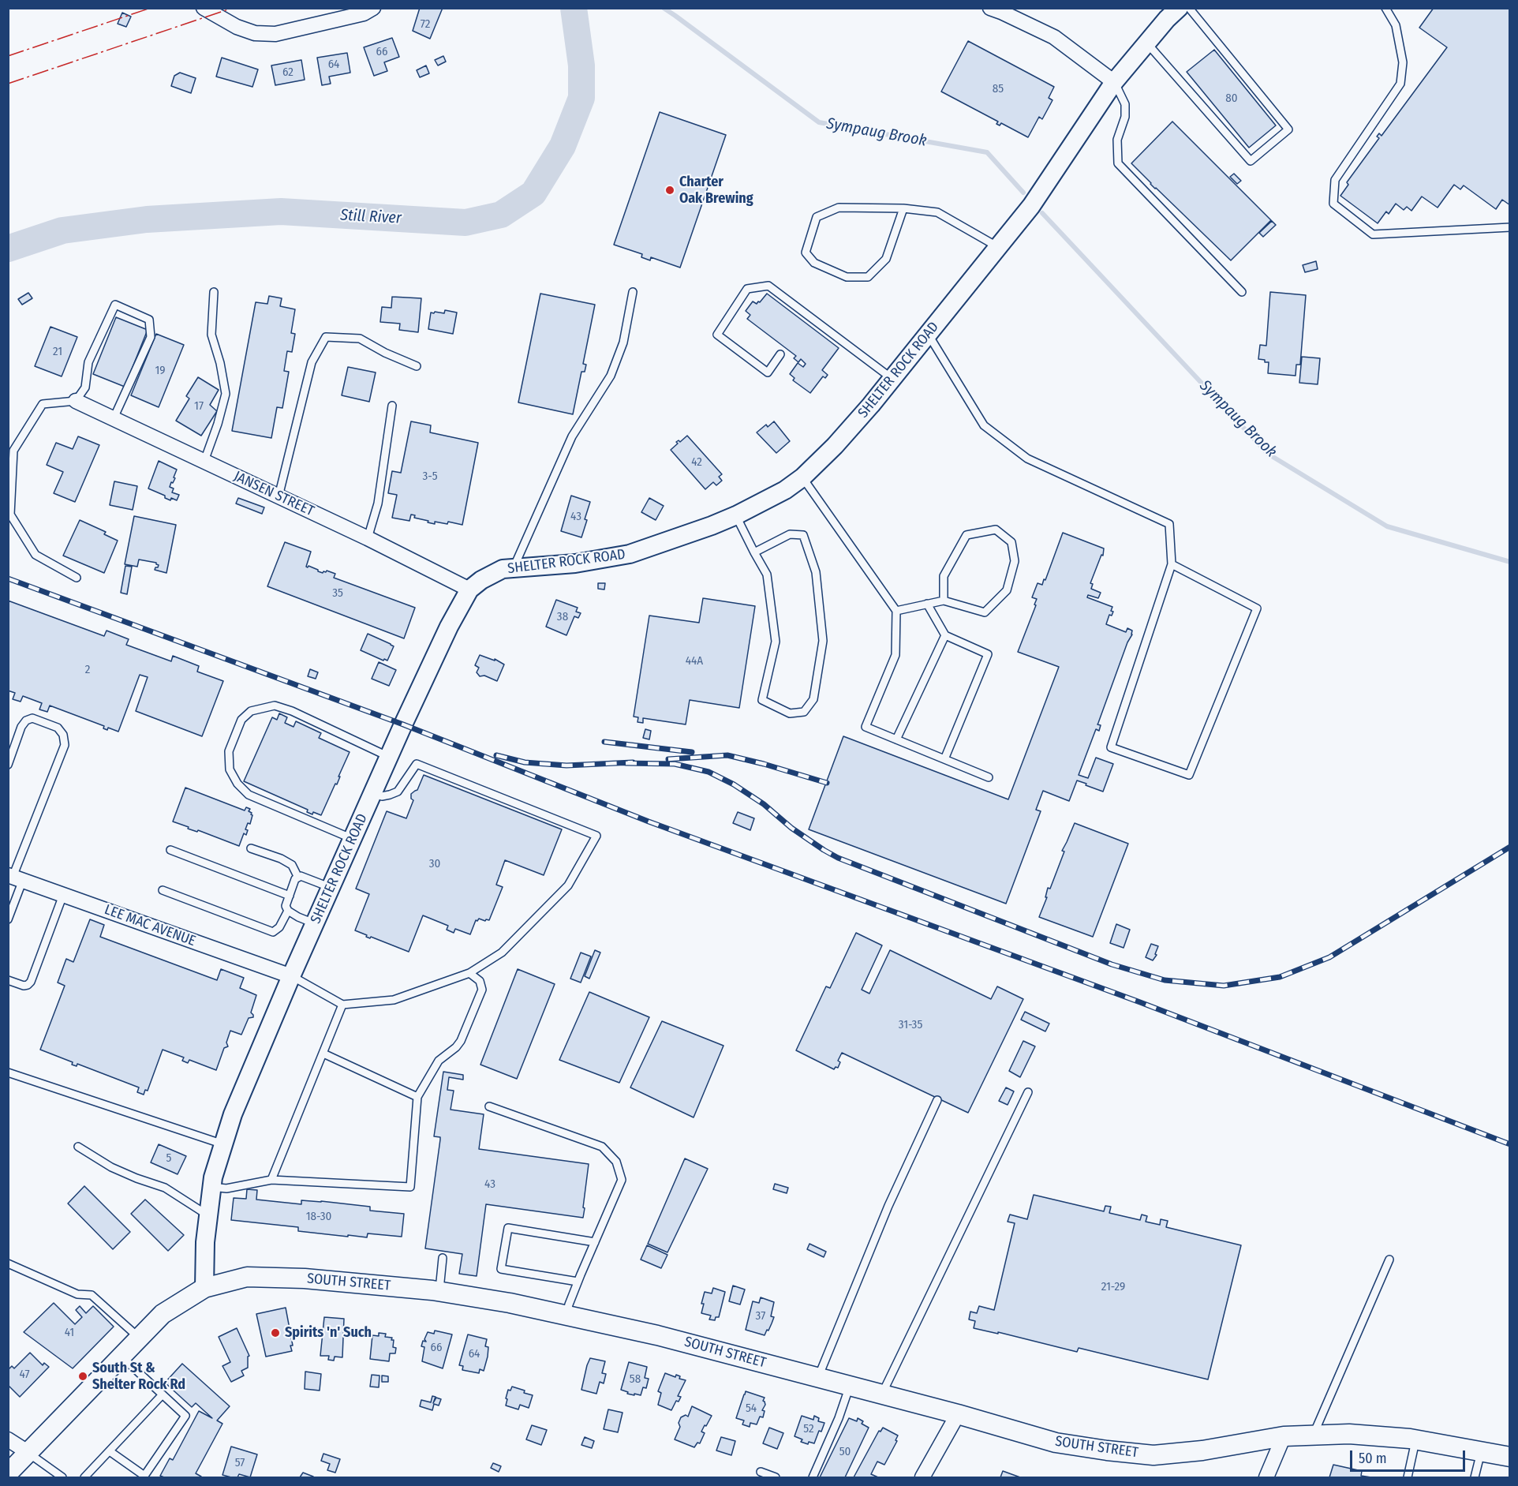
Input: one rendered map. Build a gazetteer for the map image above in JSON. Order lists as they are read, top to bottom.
{
  "streets": {
    "main road": ["SOUTH STREET"],
    "street": ["SHELTER ROCK ROAD", "JANSEN STREET", "LEE MAC AVENUE"]
  },
  "crossings": [
    ["SHELTER ROCK ROAD", "JANSEN STREET"],
    ["SHELTER ROCK ROAD", "LEE MAC AVENUE"],
    ["SHELTER ROCK ROAD", "SOUTH STREET"]
  ],
  "water": ["Sympaug Brook", "Still River"],
  "places": ["Charter Oak Brewing", "Spirits 'n' Such", "South St & Shelter Rock Rd"],
  "house_numbers": [
    "72",
    "66",
    "64",
    "62",
    "85",
    "80",
    "21",
    "19",
    "17",
    "42",
    "3-5",
    "43",
    "35",
    "38",
    "44A",
    "2",
    "30",
    "31-35",
    "5",
    "43",
    "18-30",
    "21-29",
    "37",
    "41",
    "66",
    "64",
    "47",
    "58",
    "54",
    "52",
    "50",
    "57"
  ],
  "scale_bar": "50 m"
}
